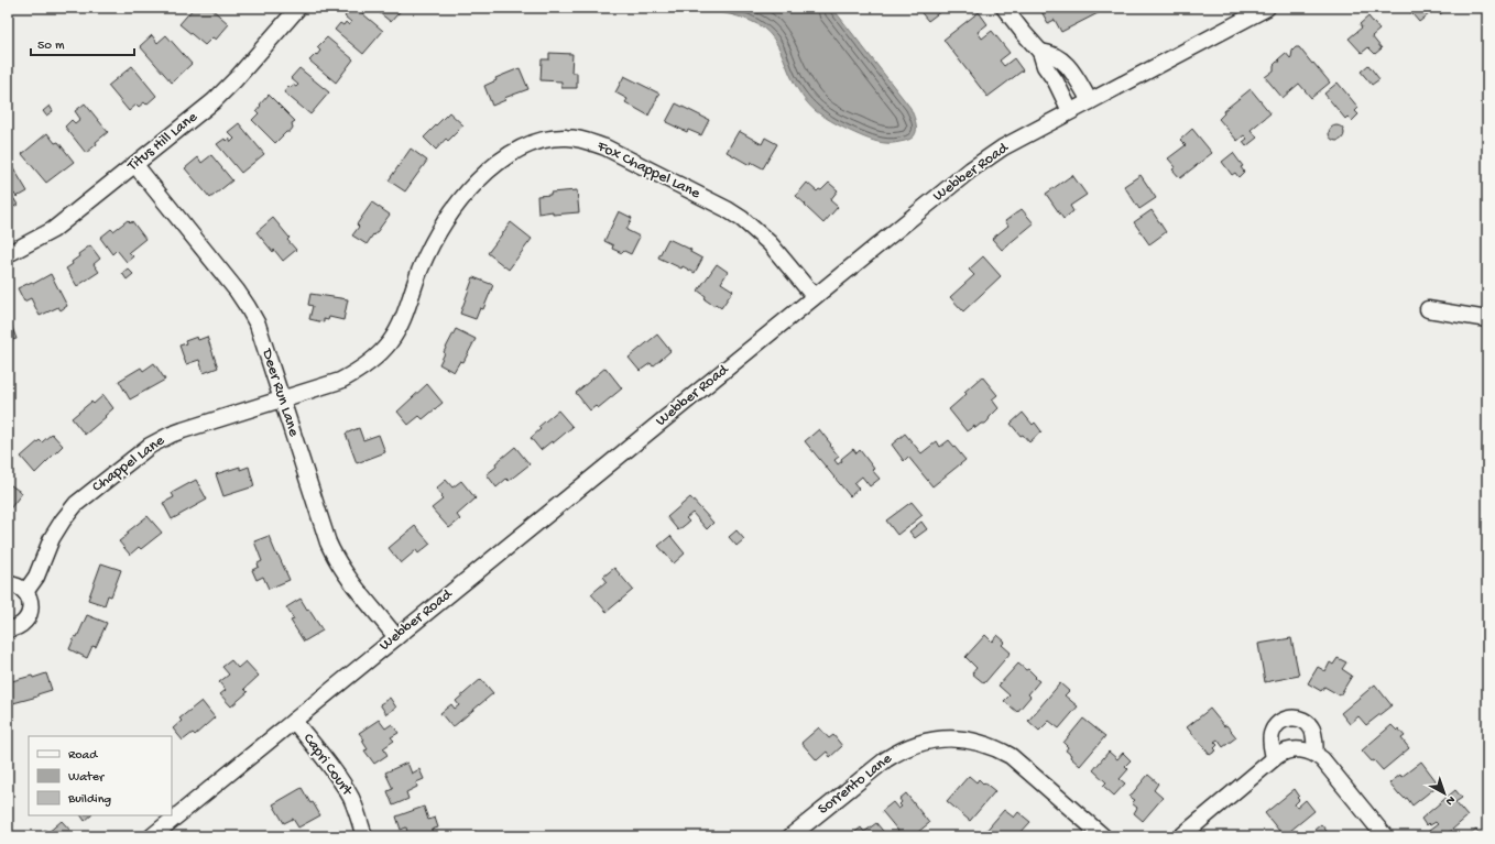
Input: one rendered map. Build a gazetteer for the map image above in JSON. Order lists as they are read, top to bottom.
{
  "streets": {
    "street": [
      "Titus Hill Lane",
      "Fox Chappel Lane",
      "Webber Road",
      "Deer Run Lane",
      "Chappel Lane",
      "Capri Court",
      "Sorrento Lane"
    ]
  },
  "crossings": [
    ["Titus Hill Lane", "Deer Run Lane"],
    ["Fox Chappel Lane", "Webber Road"],
    ["Fox Chappel Lane", "Deer Run Lane"],
    ["Fox Chappel Lane", "Chappel Lane"],
    ["Webber Road", "Deer Run Lane"],
    ["Webber Road", "Capri Court"],
    ["Deer Run Lane", "Chappel Lane"]
  ],
  "legend": ["Road", "Water", "Building"],
  "scale_bar": "50 m",
  "north": "bottom right"
}
